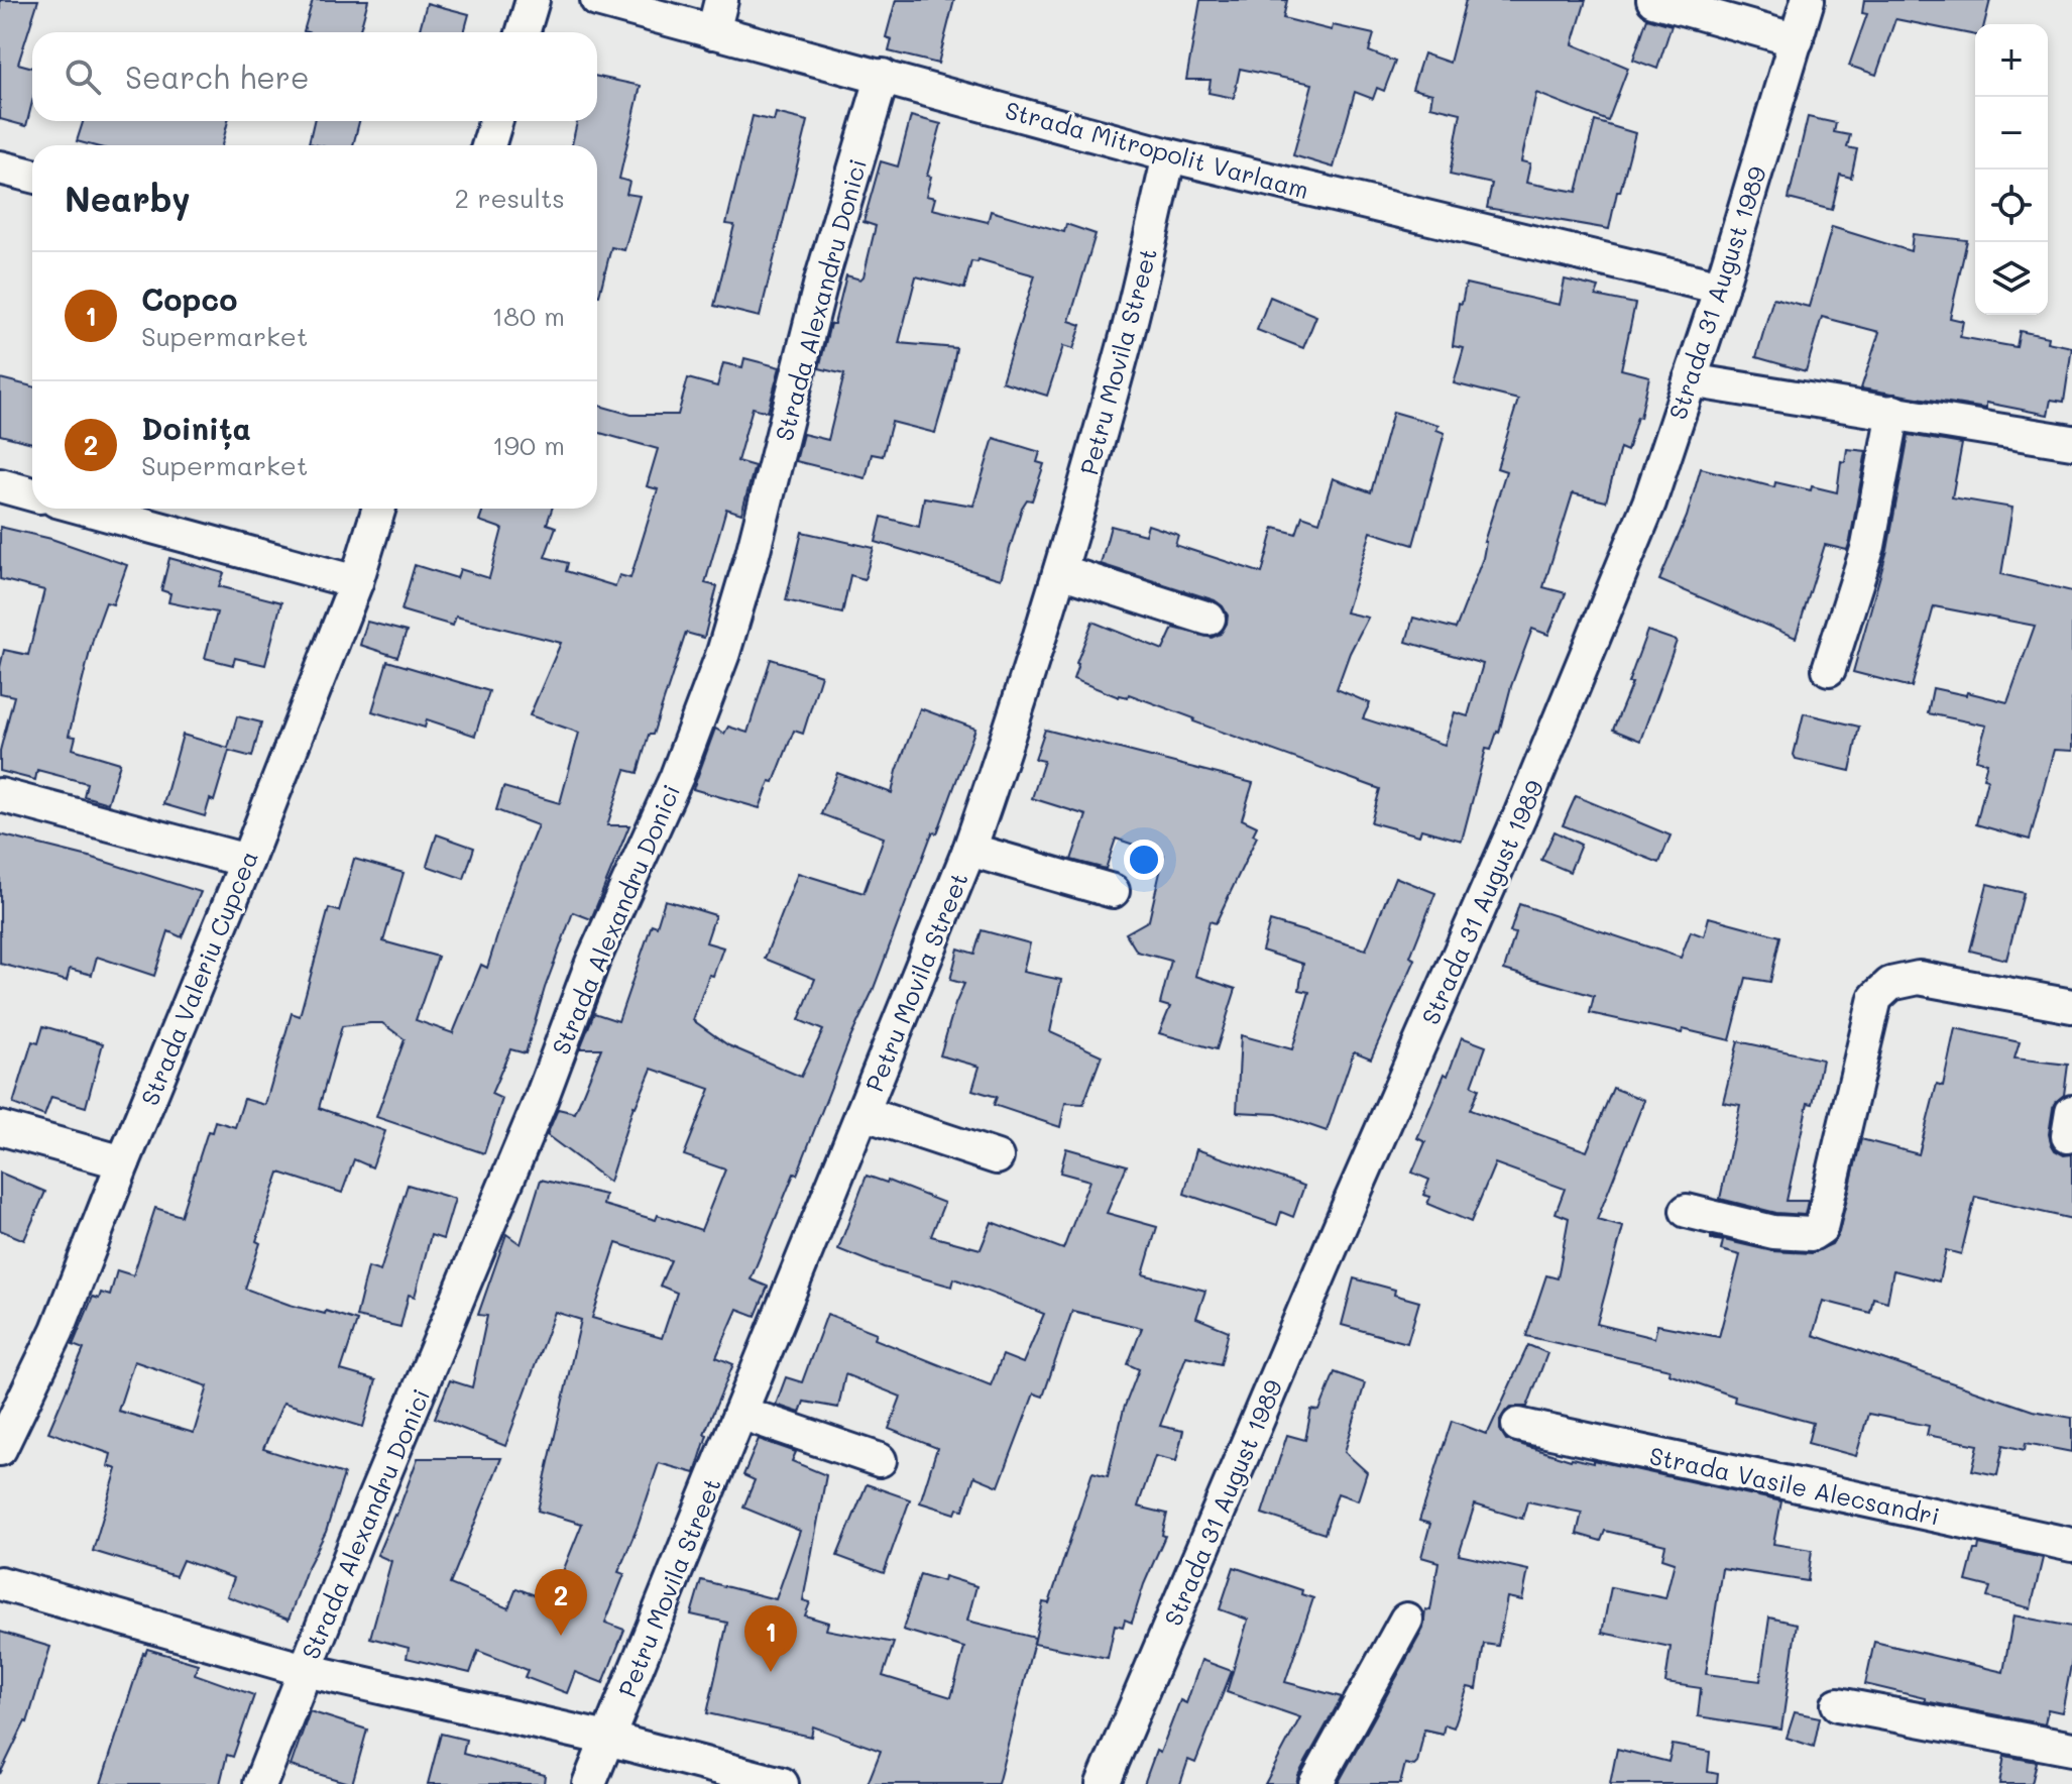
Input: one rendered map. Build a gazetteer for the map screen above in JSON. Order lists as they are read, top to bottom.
{
  "streets": {
    "street": [
      "Strada Mitropolit Varlaam",
      "Strada 31 August 1989",
      "Strada Alexandru Donici",
      "Petru Movila Street",
      "Strada Valeriu Cupcea",
      "Strada Vasile Alecsandri"
    ]
  },
  "crossings": [
    ["Strada Mitropolit Varlaam", "Strada 31 August 1989"],
    ["Strada Mitropolit Varlaam", "Strada Alexandru Donici"],
    ["Strada Mitropolit Varlaam", "Petru Movila Street"]
  ],
  "page": {
    "map_buttons": ["+", "−"],
    "search": "Search here",
    "heading": ["Nearby", "2 results"],
    "list": [
      {
        "mark": "1",
        "name": "Copco",
        "note": "Supermarket",
        "value": "180 m"
      },
      {
        "mark": "2",
        "name": "Doinița",
        "note": "Supermarket",
        "value": "190 m"
      }
    ],
    "pins": ["2", "1"]
  }
}
